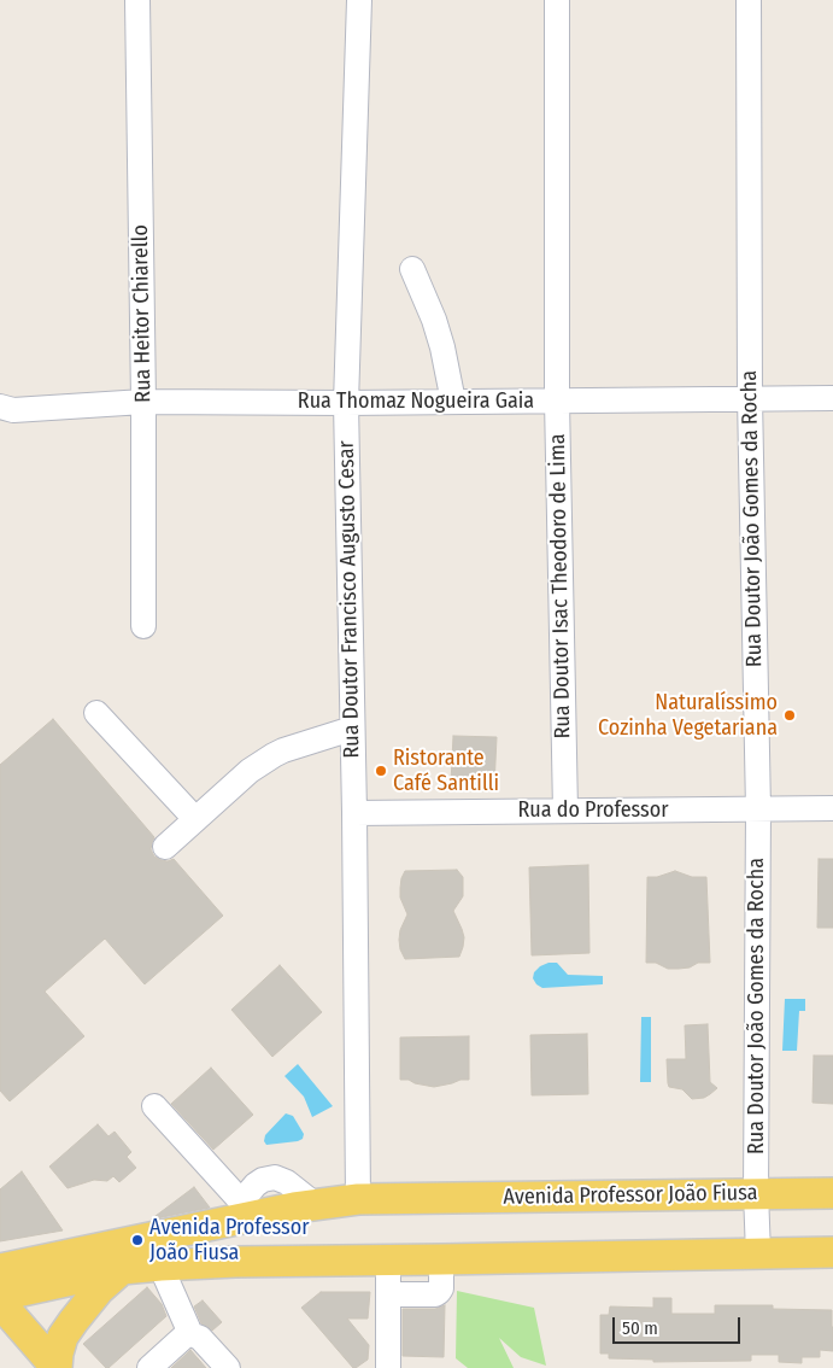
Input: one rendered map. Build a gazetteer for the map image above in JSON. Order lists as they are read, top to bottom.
{
  "streets": {
    "main road": ["Avenida Professor João Fiusa"],
    "street": [
      "Rua Heitor Chiarello",
      "Rua Thomaz Nogueira Gaia",
      "Rua Doutor João Gomes da Rocha",
      "Rua Doutor Isac Theodoro de Lima",
      "Rua Doutor Francisco Augusto Cesar",
      "Rua do Professor"
    ]
  },
  "crossings": [
    ["Rua Heitor Chiarello", "Rua Thomaz Nogueira Gaia"],
    ["Rua Thomaz Nogueira Gaia", "Rua Doutor João Gomes da Rocha"],
    ["Rua Thomaz Nogueira Gaia", "Rua Doutor Isac Theodoro de Lima"],
    ["Rua Thomaz Nogueira Gaia", "Rua Doutor Francisco Augusto Cesar"],
    ["Rua Doutor João Gomes da Rocha", "Rua do Professor"],
    ["Rua Doutor João Gomes da Rocha", "Avenida Professor João Fiusa"],
    ["Rua Doutor Isac Theodoro de Lima", "Rua do Professor"],
    ["Rua Doutor Francisco Augusto Cesar", "Rua do Professor"],
    ["Rua Doutor Francisco Augusto Cesar", "Avenida Professor João Fiusa"]
  ],
  "places": ["Naturalíssimo Cozinha Vegetariana", "Ristorante Café Santilli", "Avenida Professor João Fiusa"],
  "scale_bar": "50 m"
}
